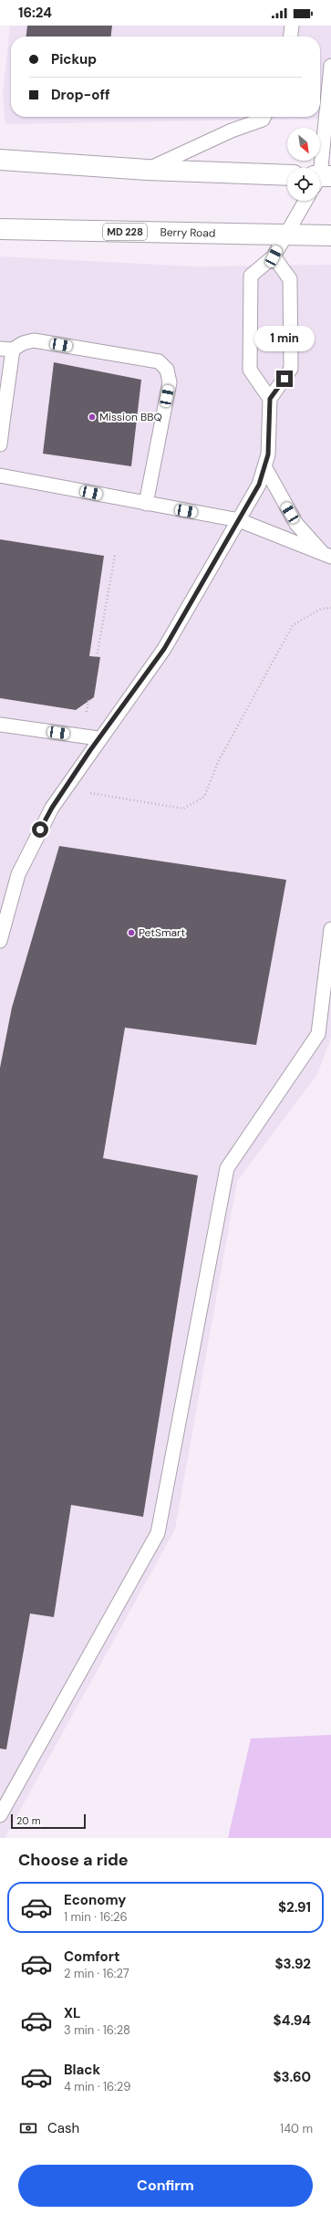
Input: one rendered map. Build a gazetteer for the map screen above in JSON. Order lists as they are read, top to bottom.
{
  "streets": {
    "highway": ["MD 228", "Berry Road"]
  },
  "places": ["Mission BBQ", "PetSmart"],
  "scale_bar": "20 m",
  "north": "bottom right",
  "page": {
    "status": "16:24",
    "banner": ["Pickup", "Drop-off"],
    "bubble": "1 min",
    "scale": "20 m",
    "heading": "Choose a ride",
    "list": [
      {
        "name": "Economy",
        "note": "1 min · 16:26",
        "value": "$2.91"
      },
      {
        "name": "Comfort",
        "note": "2 min · 16:27",
        "value": "$3.92"
      },
      {
        "name": "XL",
        "note": "3 min · 16:28",
        "value": "$4.94"
      },
      {
        "name": "Black",
        "note": "4 min · 16:29",
        "value": "$3.60"
      }
    ],
    "pay": ["Cash", "140 m"],
    "buttons": "Confirm"
  }
}
